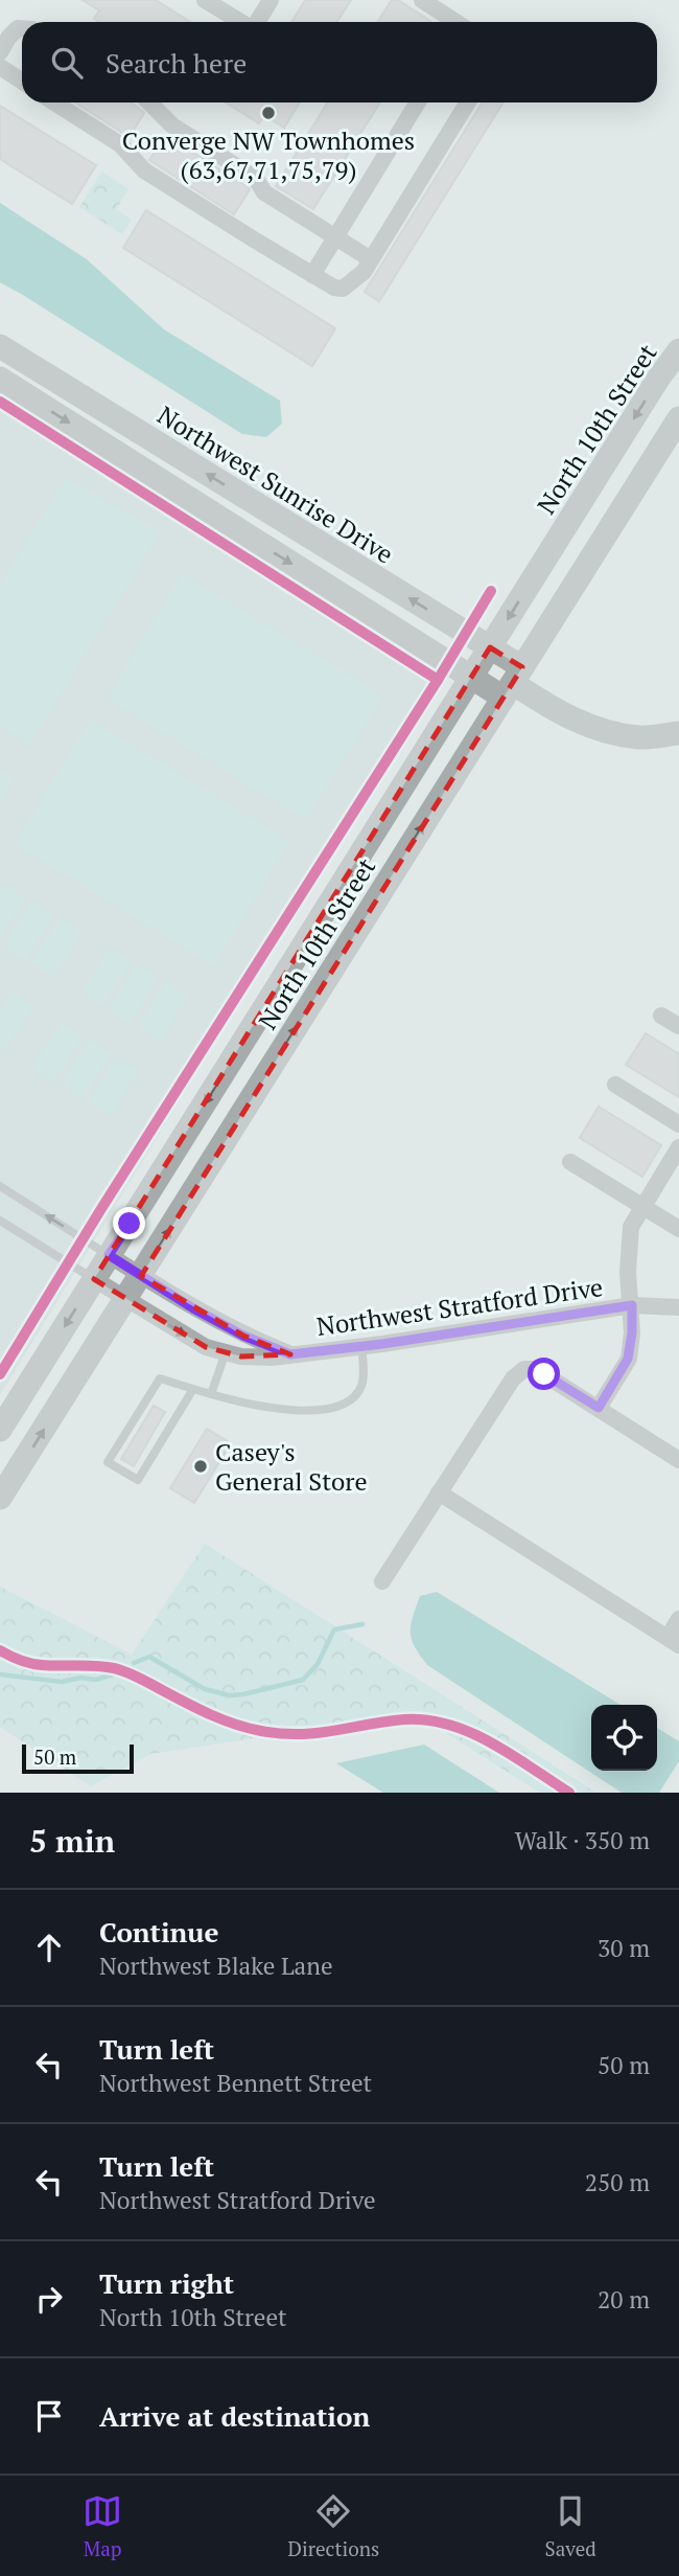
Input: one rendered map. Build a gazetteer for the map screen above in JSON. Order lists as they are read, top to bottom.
{
  "streets": {
    "main road": ["North 10th Street", "Northwest Sunrise Drive"],
    "street": ["Northwest Stratford Drive"]
  },
  "crossings": [
    ["North 10th Street", "Northwest Sunrise Drive"],
    ["North 10th Street", "Northwest Stratford Drive"]
  ],
  "places": ["Converge NW Townhomes (63,67,71,75,79)", "Casey's General Store"],
  "scale_bar": "50 m",
  "page": {
    "search": "Search here",
    "scale": "50 m",
    "heading": ["5 min", "Walk · 350 m"],
    "list": [
      ["Continue", "Northwest Blake Lane", "30 m"],
      ["Turn left", "Northwest Bennett Street", "50 m"],
      ["Turn left", "Northwest Stratford Drive", "250 m"],
      ["Turn right", "North 10th Street", "20 m"],
      "Arrive at destination"
    ],
    "nav": ["Map", "Directions", "Saved"]
  }
}
